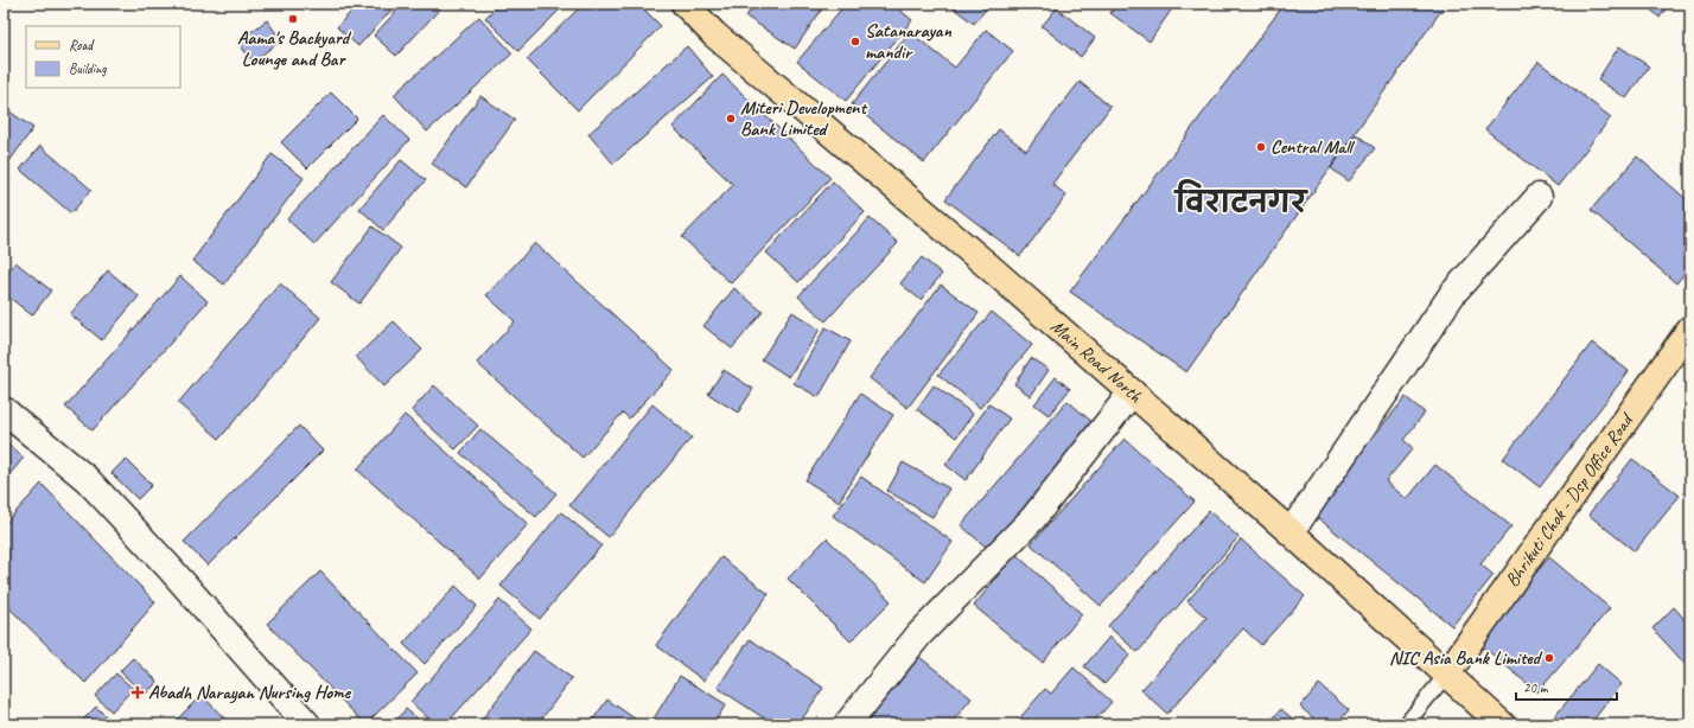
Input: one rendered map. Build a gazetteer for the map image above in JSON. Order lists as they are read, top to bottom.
{
  "streets": {
    "main road": ["Main Road North", "Bhrikuti Chok - Dsp Office Road"]
  },
  "crossings": [
    ["Main Road North", "Bhrikuti Chok - Dsp Office Road"]
  ],
  "districts": ["विराटनगर"],
  "places": {
    "other": [
      "Aama's Backyard Lounge and Bar",
      "Satanarayan mandir",
      "Miteri Development Bank Limited",
      "Central Mall",
      "NIC Asia Bank Limited"
    ],
    "health": ["Abadh Narayan Nursing Home"]
  },
  "legend": ["Road", "Building"],
  "scale_bar": "20 m"
}
